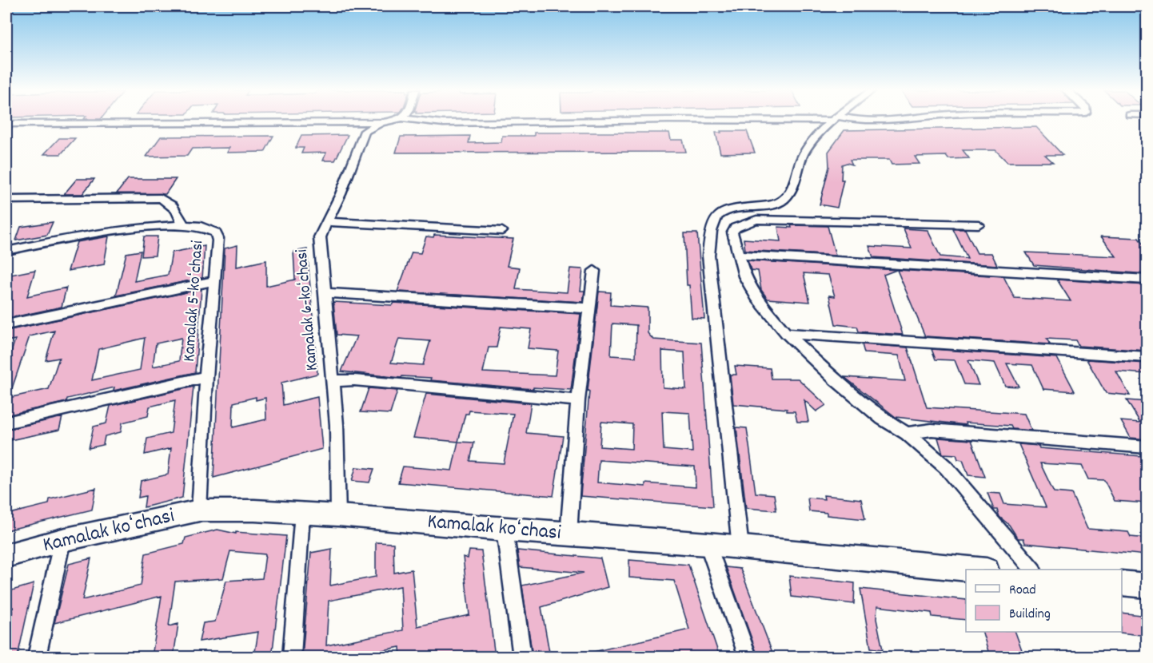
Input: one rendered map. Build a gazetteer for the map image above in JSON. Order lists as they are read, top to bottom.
{
  "streets": {
    "street": ["Kamalak 5-koʻchasi", "Kamalak 6-koʻchasi", "Kamalak koʻchasi"]
  },
  "crossings": [
    ["Kamalak 5-koʻchasi", "Kamalak koʻchasi"],
    ["Kamalak 6-koʻchasi", "Kamalak koʻchasi"]
  ],
  "legend": ["Road", "Building"]
}
